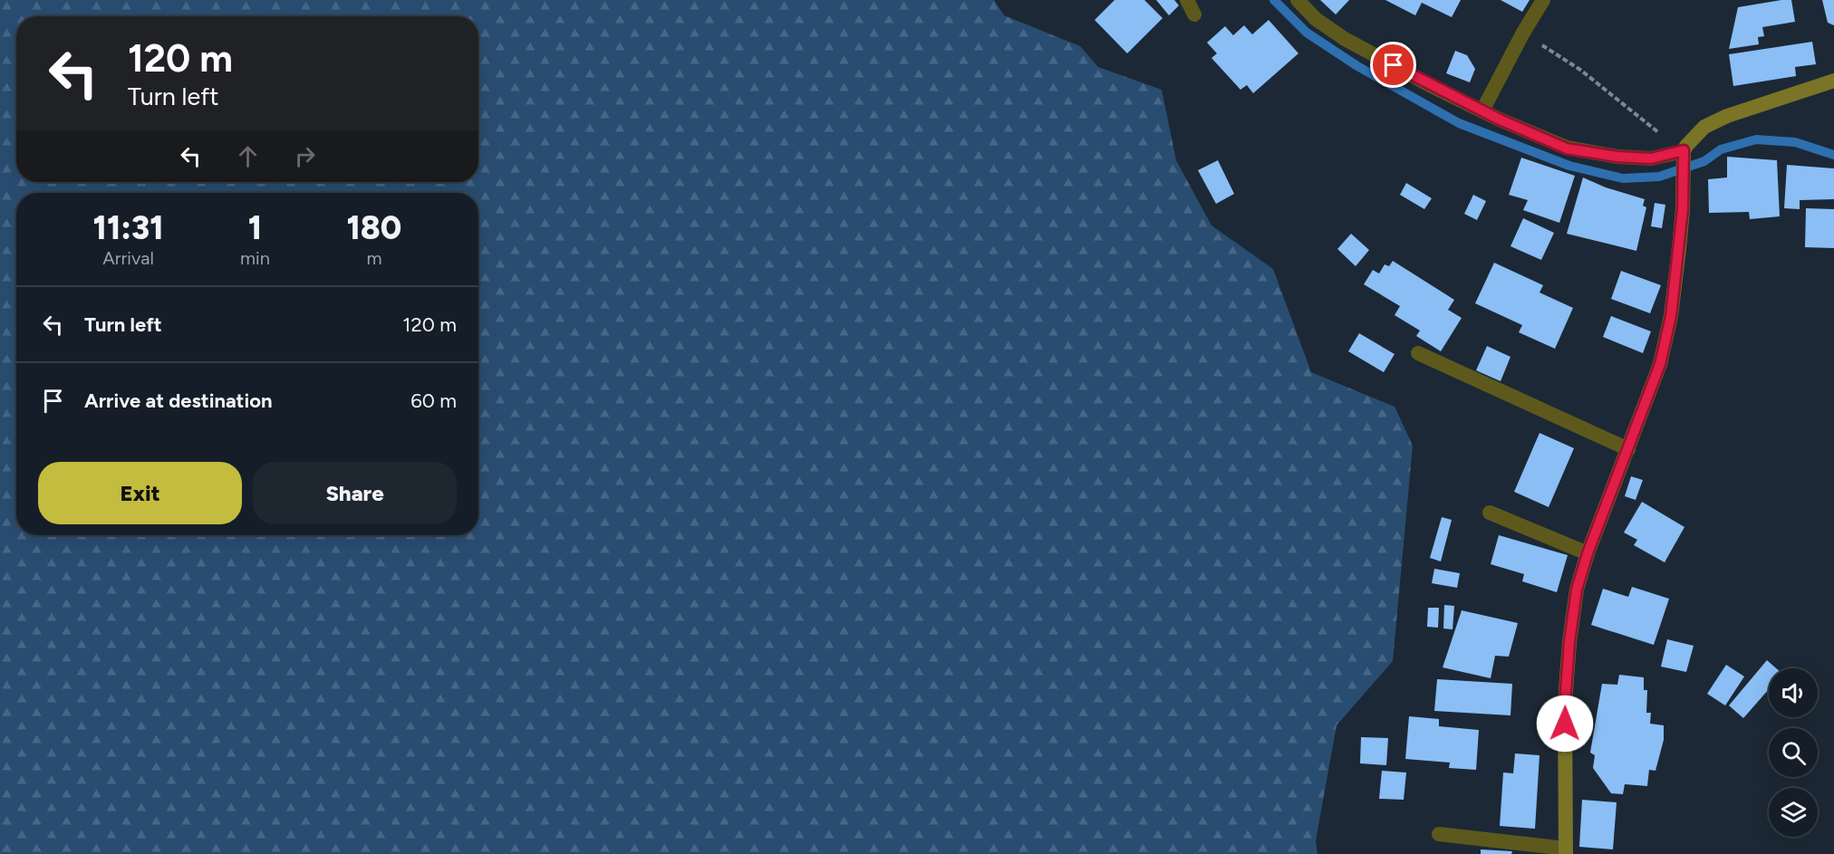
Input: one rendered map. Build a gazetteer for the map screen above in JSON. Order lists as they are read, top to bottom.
{
  "page": {
    "turn": ["120 m", "Turn left"],
    "eta": [
      "11:31",
      "Arrival",
      "1",
      "min",
      "180",
      "m"
    ],
    "list": [
      {
        "name": "Turn left",
        "value": "120 m"
      },
      {
        "name": "Arrive at destination",
        "value": "60 m"
      }
    ],
    "buttons": ["Exit", "Share"]
  }
}
